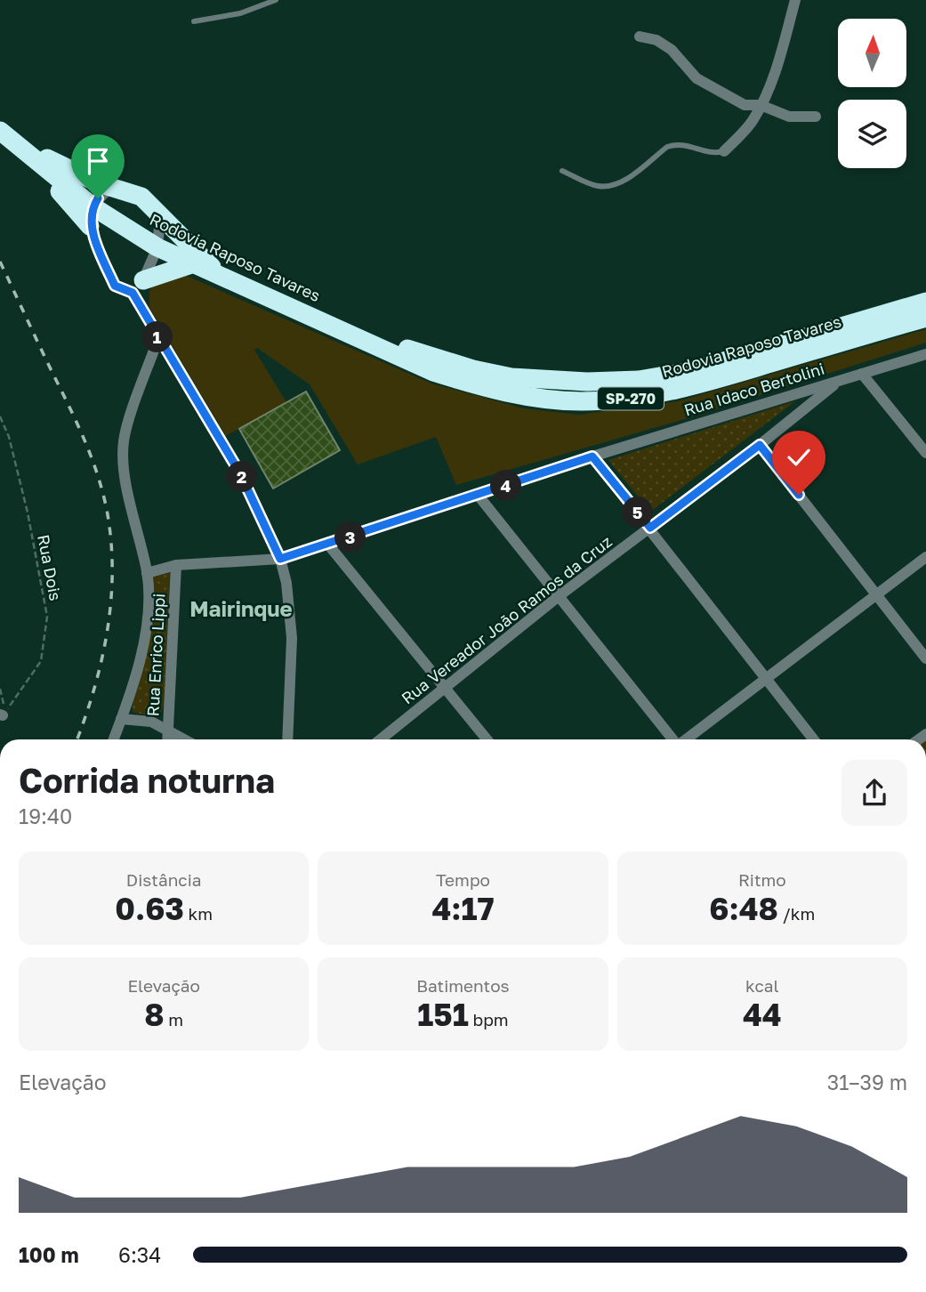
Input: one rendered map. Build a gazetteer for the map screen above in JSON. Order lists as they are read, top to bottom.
{
  "streets": {
    "highway": ["Rodovia Raposo Tavares", "SP-270"],
    "street": ["Rua Idaco Bertolini", "Rua Vereador João Ramos da Cruz", "Rua Enrico Lippi"],
    "path": ["Rua Dois"]
  },
  "crossings": [
    ["Rua Idaco Bertolini", "Rua Vereador João Ramos da Cruz"],
    ["Rua Idaco Bertolini", "Rua Enrico Lippi"]
  ],
  "districts": ["Mairinque"],
  "north": "top",
  "page": {
    "pins": [
      "1",
      "2",
      "4",
      "5",
      "3"
    ],
    "heading": ["Corrida noturna", "19:40"],
    "stats": [
      ["Distância", "0.63 km"],
      ["Tempo", "4:17"],
      ["Ritmo", "6:48 /km"],
      ["Elevação", "8 m"],
      ["Batimentos", "151 bpm"],
      ["kcal", "44"]
    ],
    "chart": ["Elevação", "31–39 m"],
    "list": [
      {
        "name": "100 m",
        "note": "6:34"
      }
    ]
  }
}
